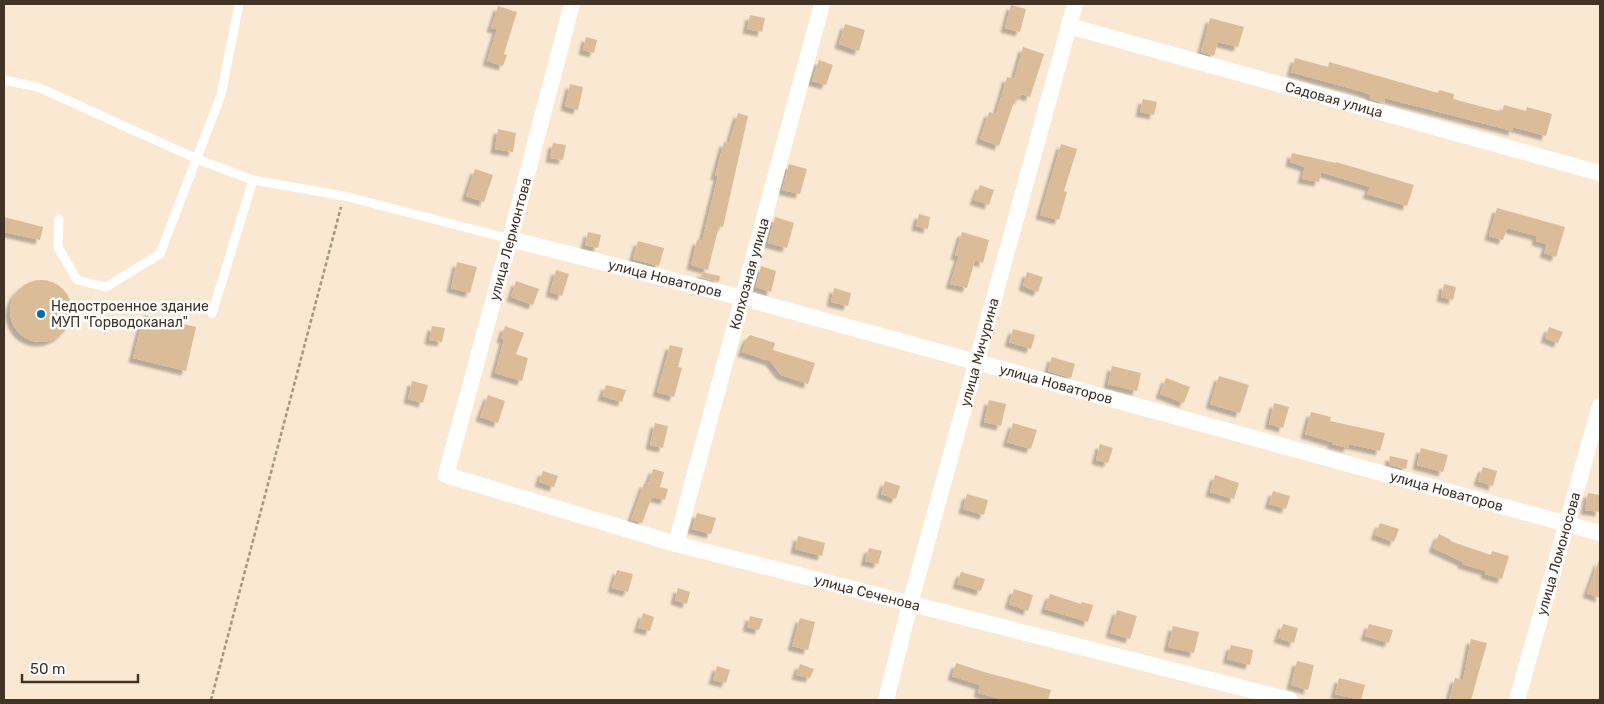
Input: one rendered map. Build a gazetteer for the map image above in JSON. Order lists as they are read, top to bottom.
{
  "streets": {
    "street": [
      "Садовая улица",
      "улица Лермонтова",
      "Колхозная улица",
      "улица Новаторов",
      "улица Мичурина",
      "улица Ломоносова",
      "улица Сеченова"
    ]
  },
  "crossings": [
    ["Садовая улица", "улица Мичурина"],
    ["улица Лермонтова", "улица Новаторов"],
    ["улица Лермонтова", "улица Сеченова"],
    ["Колхозная улица", "улица Новаторов"],
    ["Колхозная улица", "улица Сеченова"],
    ["улица Новаторов", "улица Мичурина"],
    ["улица Новаторов", "улица Ломоносова"],
    ["улица Мичурина", "улица Сеченова"]
  ],
  "places": ["Недостроенное здание МУП \"Горводоканал\""],
  "scale_bar": "50 m"
}
